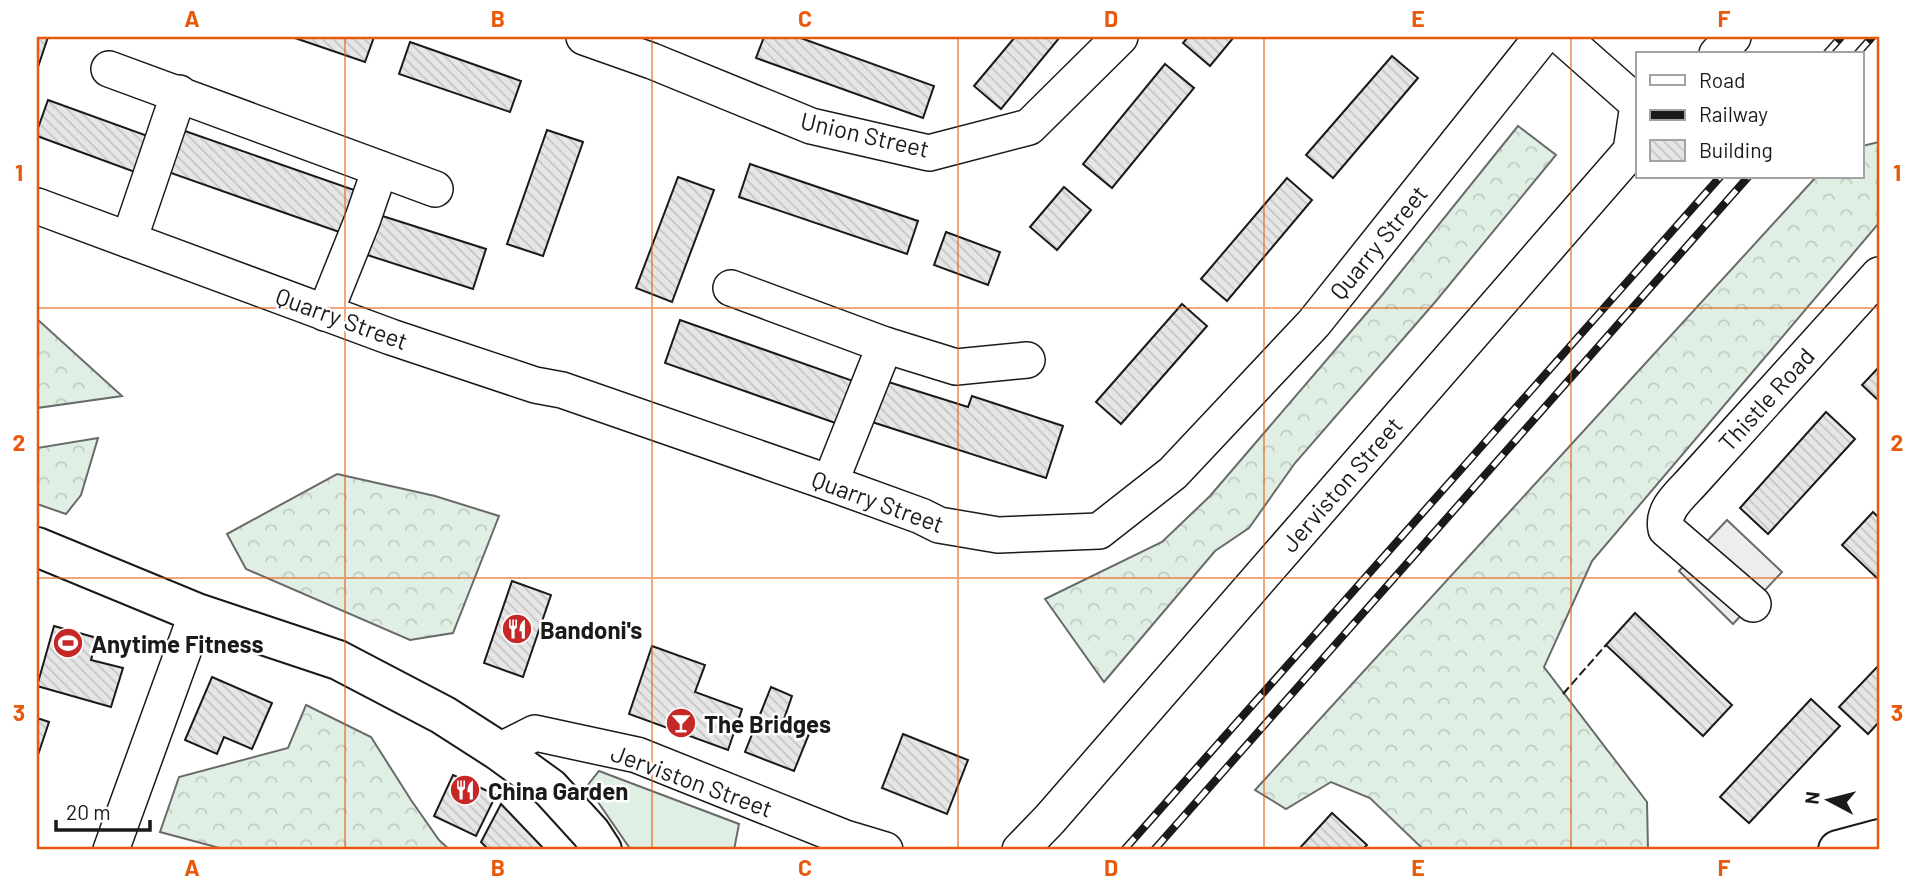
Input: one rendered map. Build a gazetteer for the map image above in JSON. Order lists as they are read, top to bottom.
{
  "streets": {
    "street": [
      "Union Street",
      "Quarry Street",
      "Thistle Road",
      "Jerviston Street"
    ]
  },
  "places": {
    "restaurant": ["Bandoni's", "China Garden"],
    "sports": ["Anytime Fitness"],
    "bar": ["The Bridges"]
  },
  "legend": ["Road", "Railway", "Building"],
  "scale_bar": "20 m",
  "north": "left",
  "grid": {
    "columns": [
      "A",
      "B",
      "C",
      "D",
      "E",
      "F"
    ],
    "rows": ["1", "2", "3"]
  }
}
